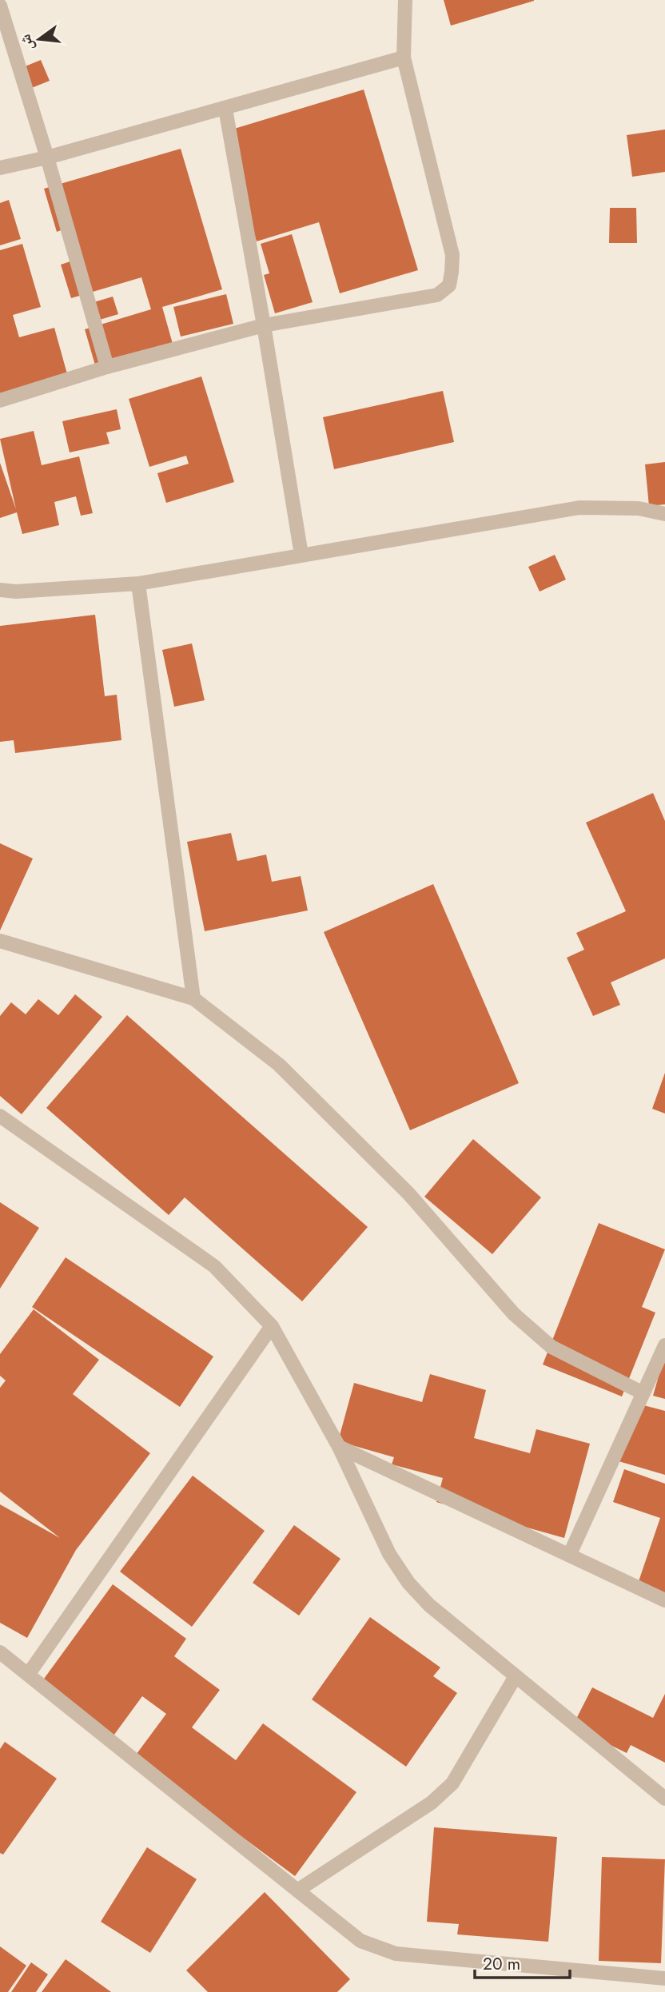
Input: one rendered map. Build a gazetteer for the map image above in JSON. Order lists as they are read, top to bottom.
{
  "scale_bar": "20 m",
  "north": "left"
}
